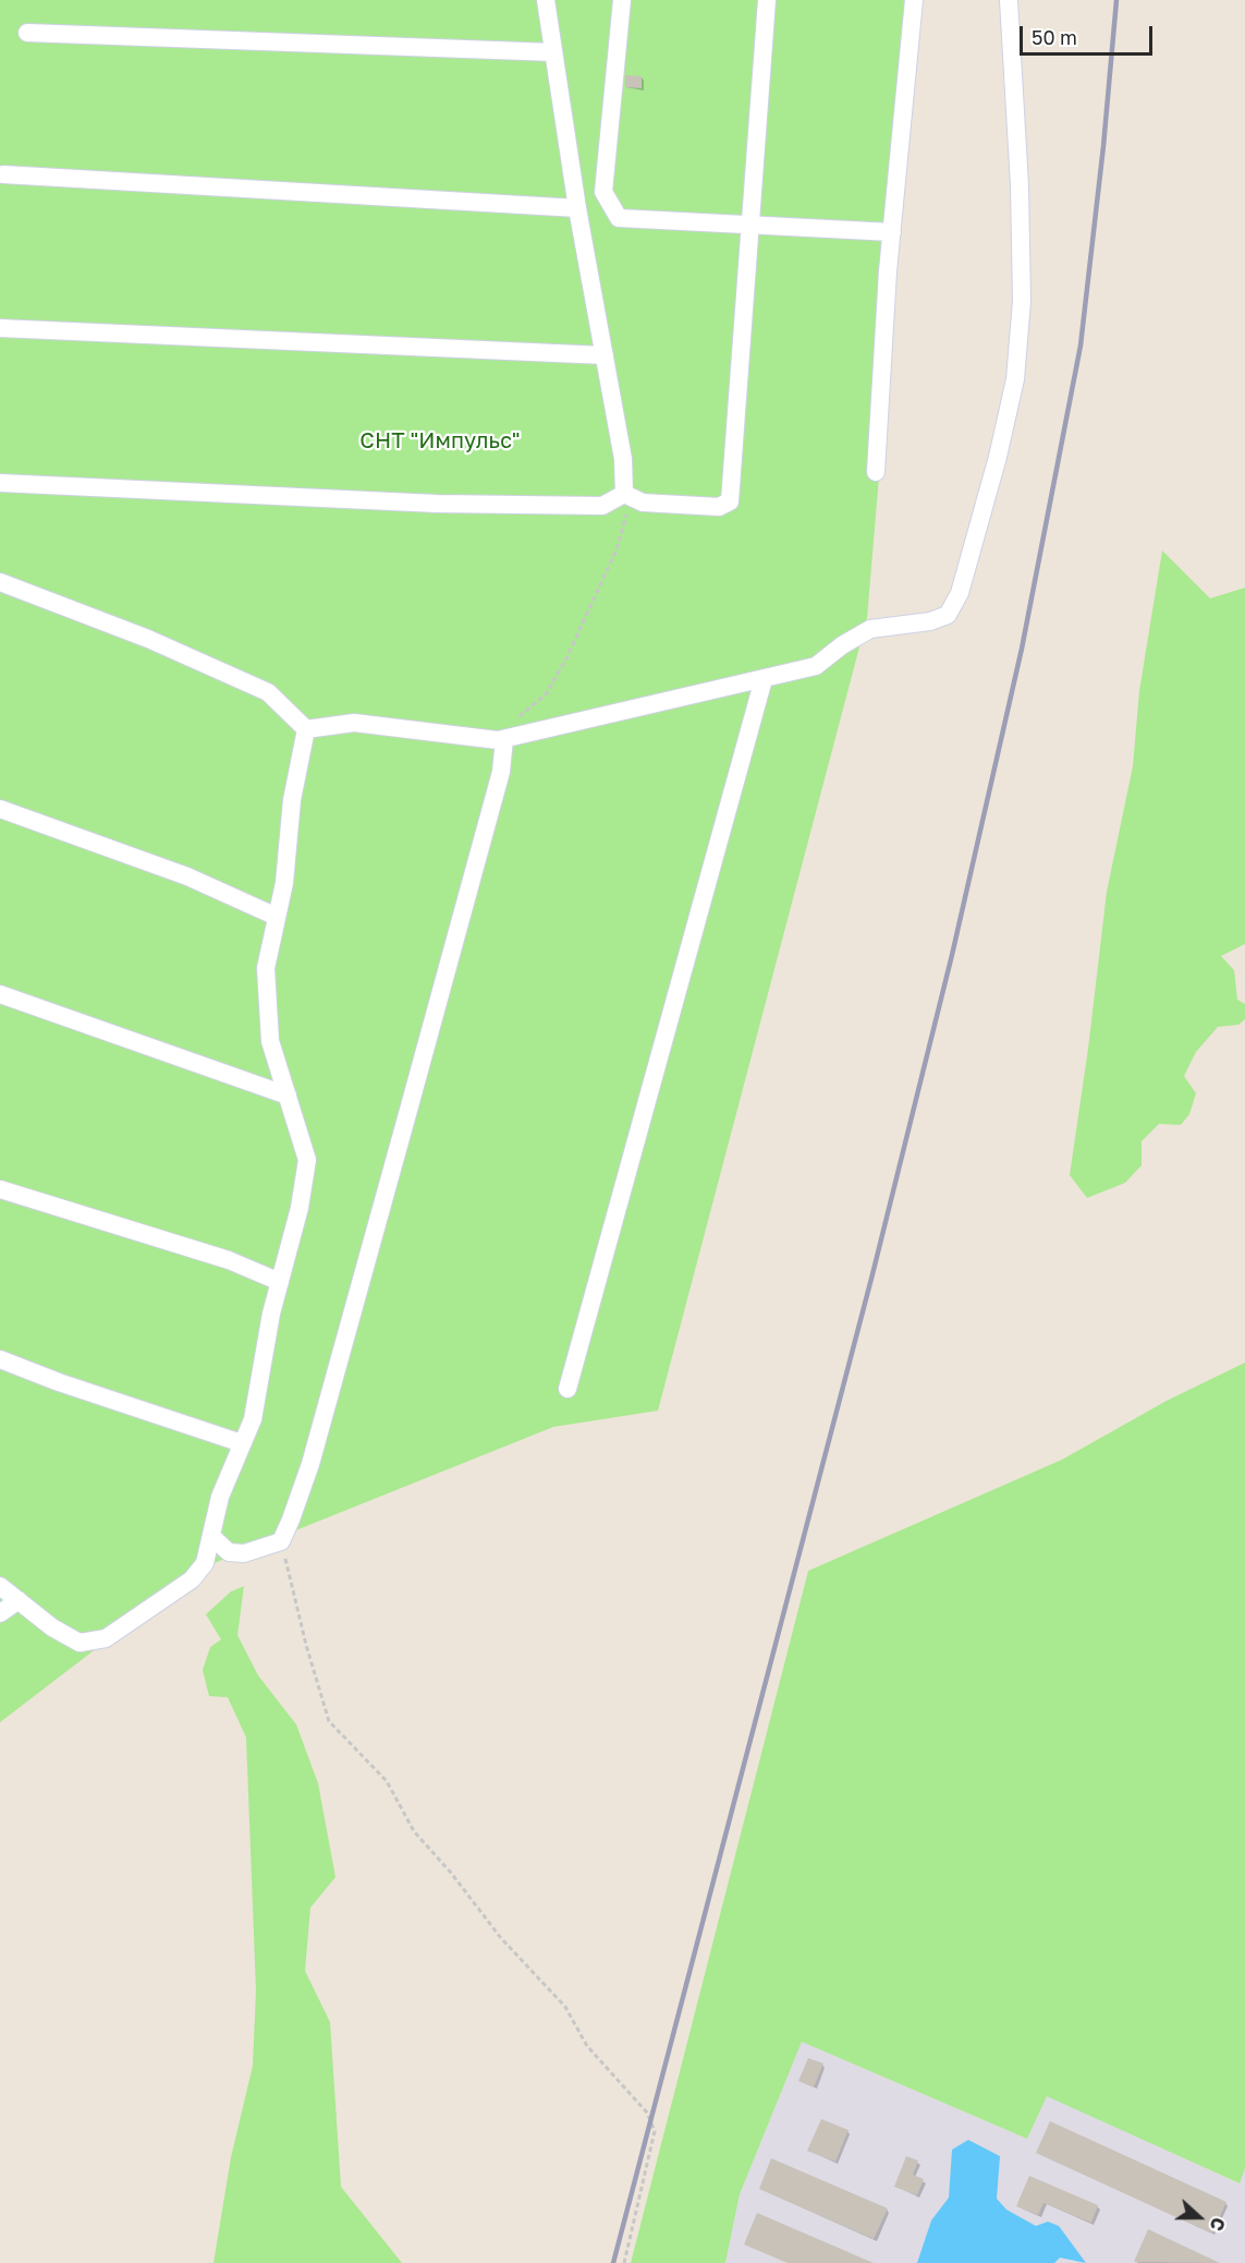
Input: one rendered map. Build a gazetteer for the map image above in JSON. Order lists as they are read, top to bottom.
{
  "parks": ["СНТ \"Импульс\""],
  "scale_bar": "50 m",
  "north": "right"
}
